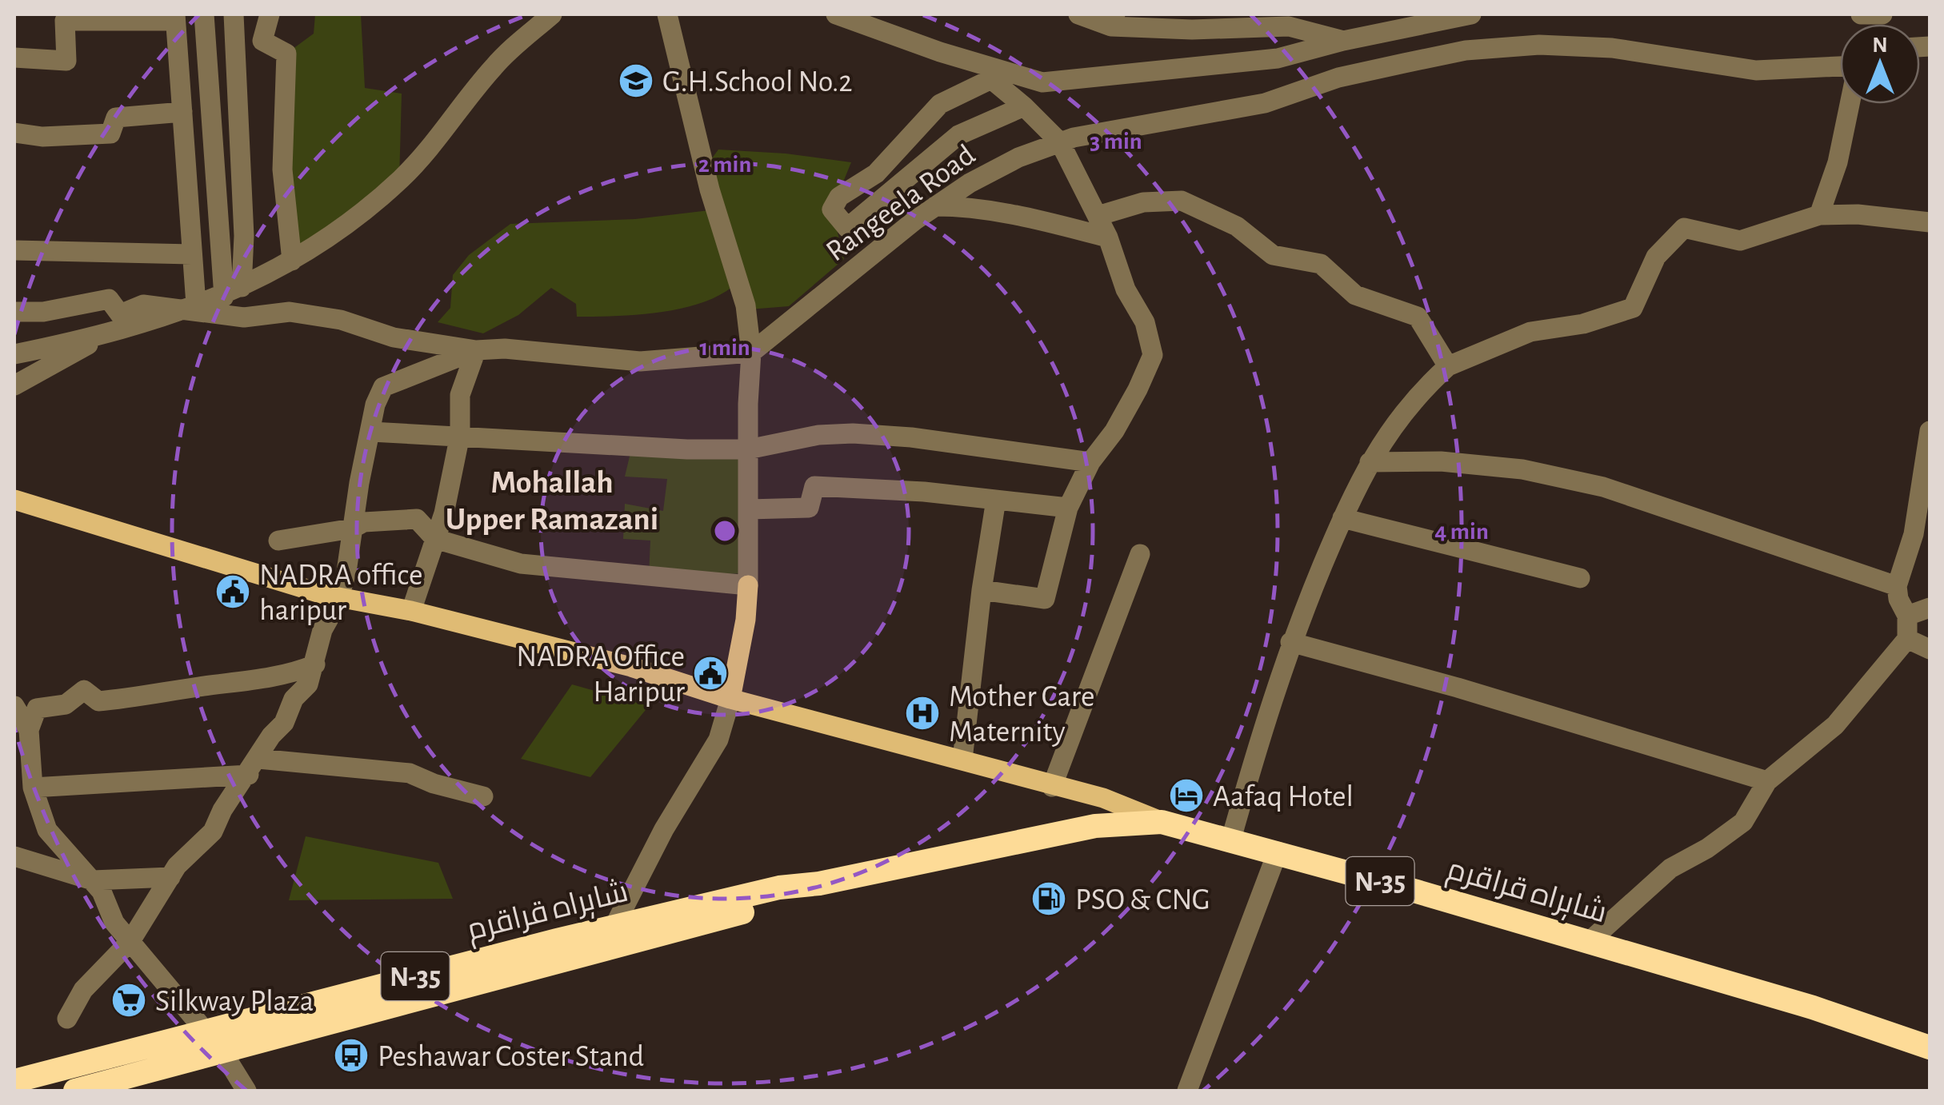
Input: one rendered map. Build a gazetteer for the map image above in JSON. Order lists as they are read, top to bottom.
{
  "streets": {
    "highway": ["N-35", "شاہراہ قراقرم"],
    "street": ["Rangeela Road"]
  },
  "districts": ["Mohallah Upper Ramazani"],
  "places": {
    "school or university": ["G.H.School No.2"],
    "public building": ["NADRA office haripur", "NADRA Office Haripur"],
    "hospital": ["Mother Care Maternity"],
    "hotel": ["Aafaq Hotel"],
    "fuel station": ["PSO & CNG"],
    "supermarket": ["Silkway Plaza"],
    "bus stop": ["Peshawar Coster Stand"]
  },
  "north": "top",
  "rings": [
    "3 min",
    "2 min",
    "1 min",
    "4 min"
  ]
}
